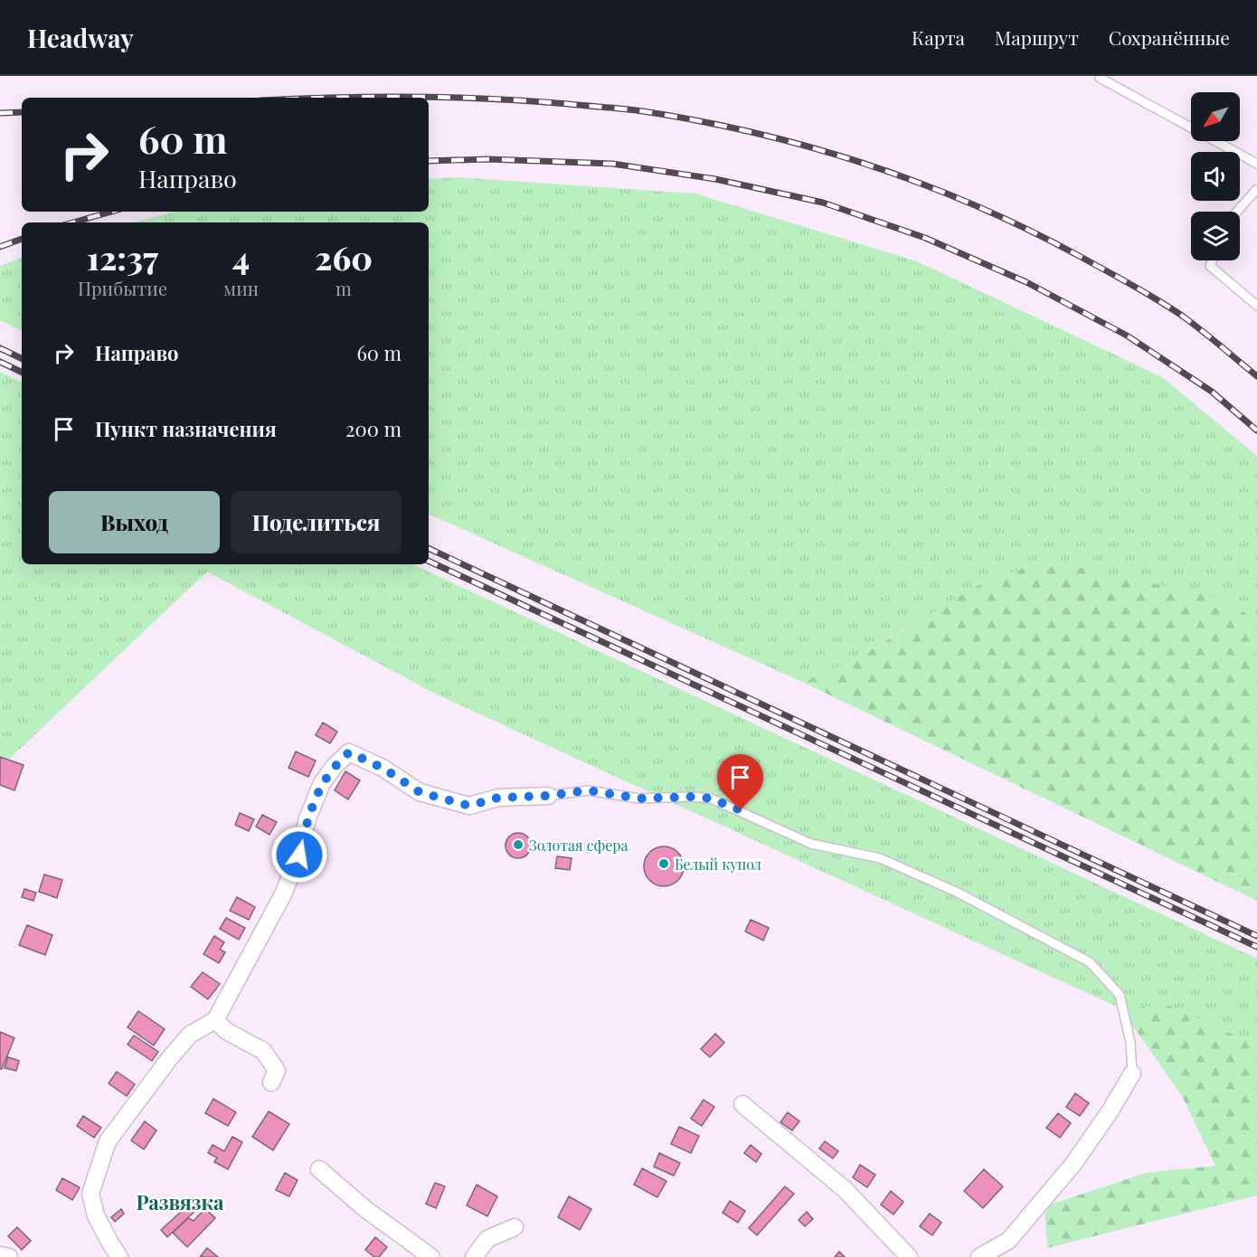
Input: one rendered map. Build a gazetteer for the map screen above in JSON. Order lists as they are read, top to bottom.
{
  "districts": ["Развязка"],
  "places": ["Золотая сфера", "Белый купол"],
  "north": "bottom left",
  "page": {
    "header": "Headway",
    "nav": ["Карта", "Маршрут", "Сохранённые"],
    "turn": ["60 m", "Направо"],
    "eta": [
      "12:37",
      "Прибытие",
      "4",
      "мин",
      "260",
      "m"
    ],
    "list": [
      {
        "name": "Направо",
        "value": "60 m"
      },
      {
        "name": "Пункт назначения",
        "value": "200 m"
      }
    ],
    "buttons": ["Выход", "Поделиться"]
  }
}
